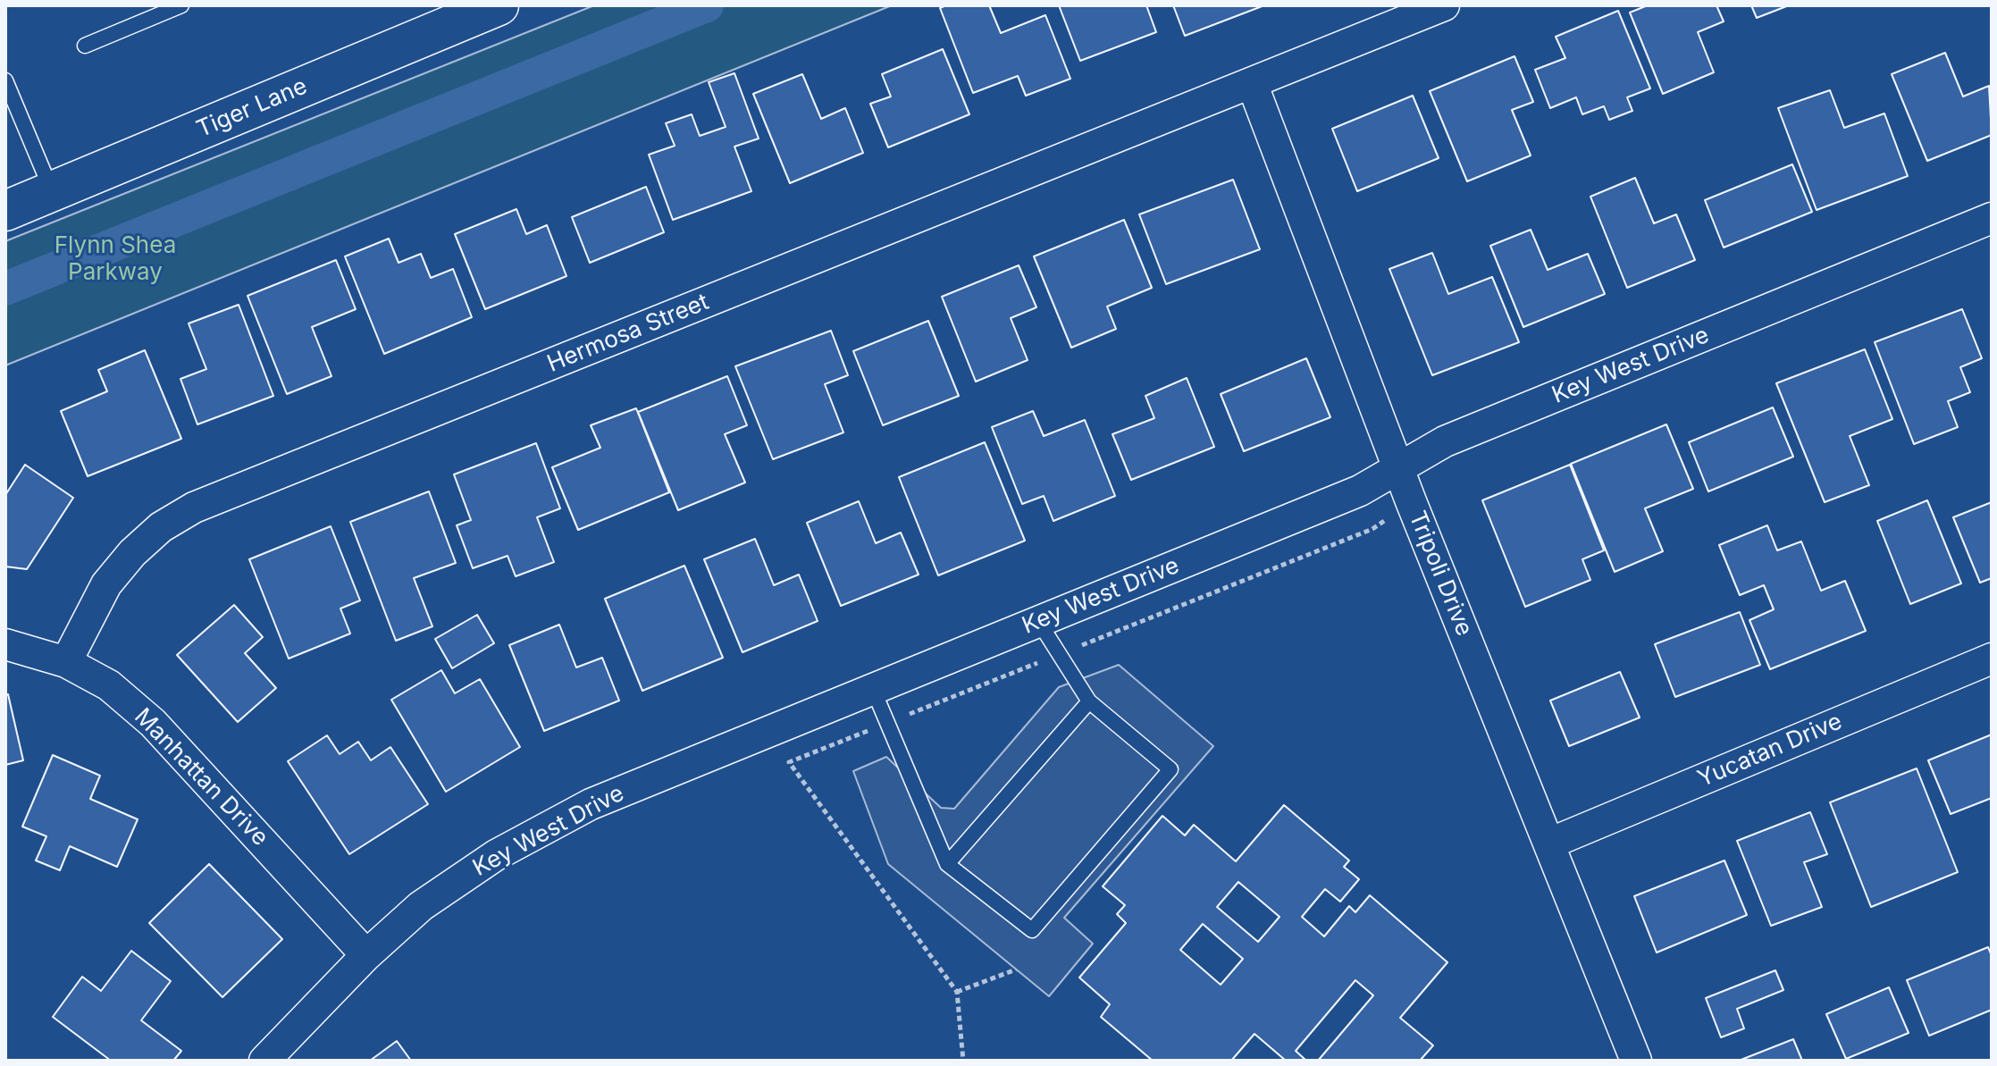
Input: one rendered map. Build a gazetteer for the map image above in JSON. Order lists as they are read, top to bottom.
{
  "streets": {
    "street": [
      "Tiger Lane",
      "Hermosa Street",
      "Key West Drive",
      "Tripoli Drive",
      "Yucatan Drive",
      "Manhattan Drive"
    ]
  },
  "crossings": [
    ["Hermosa Street", "Tripoli Drive"],
    ["Hermosa Street", "Manhattan Drive"],
    ["Key West Drive", "Tripoli Drive"],
    ["Key West Drive", "Manhattan Drive"],
    ["Tripoli Drive", "Yucatan Drive"]
  ],
  "parks": ["Flynn Shea Parkway"]
}
